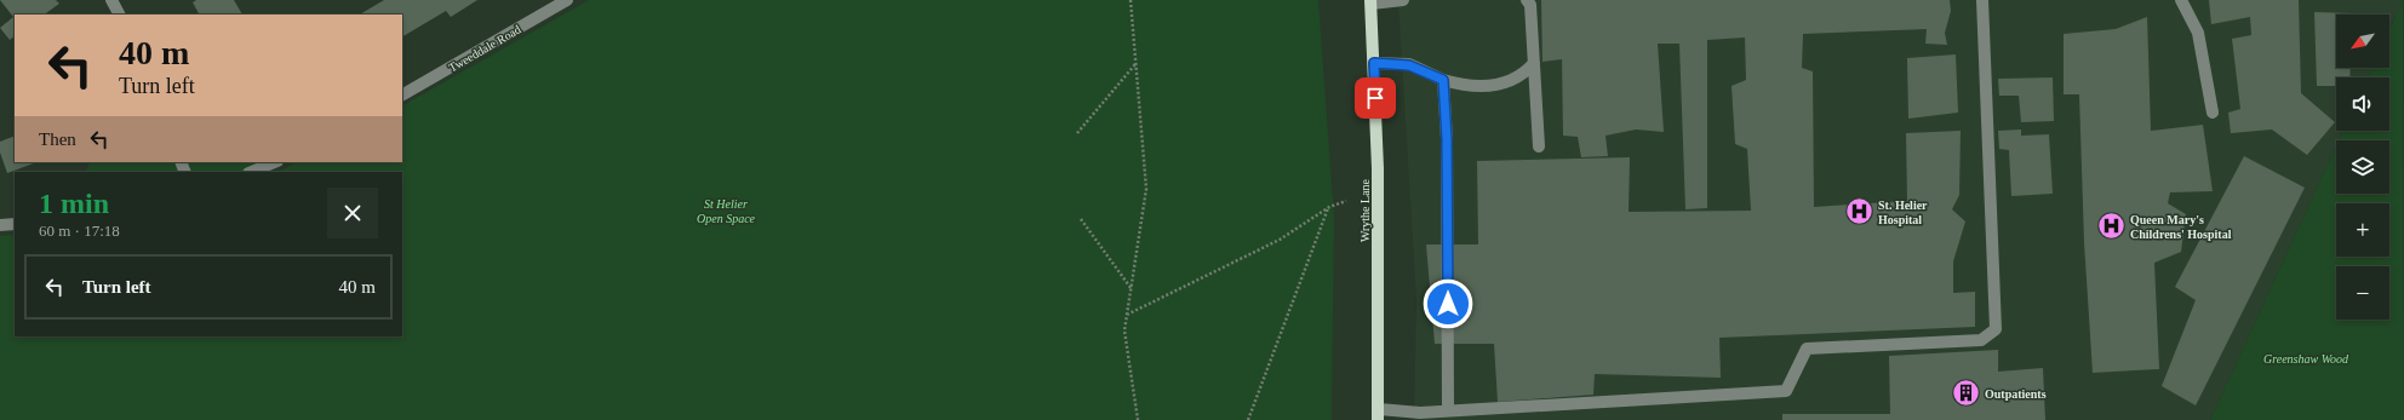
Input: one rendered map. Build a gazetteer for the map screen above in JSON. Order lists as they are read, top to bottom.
{
  "streets": {
    "main road": ["Wrythe Lane"],
    "street": ["Tweeddale Road"]
  },
  "parks": ["St Helier Open Space", "Greenshaw Wood"],
  "places": {
    "hospital": ["St. Helier Hospital", "Queen Mary's Childrens' Hospital"],
    "building": ["Outpatients"]
  },
  "north": "bottom left",
  "page": {
    "map_buttons": ["+", "−"],
    "turn": ["40 m", "Turn left"],
    "then": "Then",
    "heading": ["1 min", "60 m · 17:18"],
    "list": [
      {
        "name": "Turn left",
        "value": "40 m"
      }
    ]
  }
}
